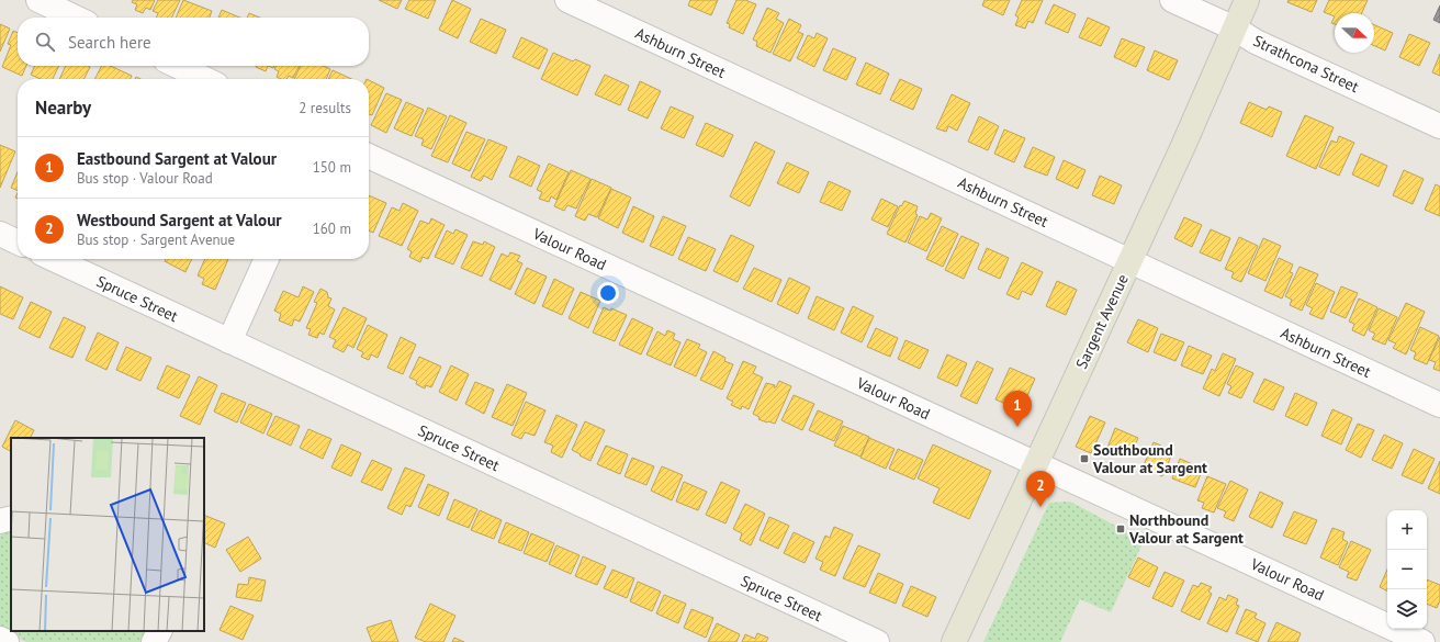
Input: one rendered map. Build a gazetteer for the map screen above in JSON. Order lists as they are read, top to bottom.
{
  "streets": {
    "main road": ["Sargent Avenue"],
    "street": [
      "Ashburn Street",
      "Strathcona Street",
      "Valour Road",
      "Spruce Street"
    ]
  },
  "crossings": [
    ["Ashburn Street", "Sargent Avenue"],
    ["Strathcona Street", "Sargent Avenue"],
    ["Valour Road", "Sargent Avenue"]
  ],
  "places": {
    "transit": ["Southbound Valour at Sargent", "Northbound Valour at Sargent"]
  },
  "north": "right",
  "page": {
    "search": "Search here",
    "heading": ["Nearby", "2 results"],
    "list": [
      {
        "mark": "1",
        "name": "Eastbound Sargent at Valour",
        "note": "Bus stop · Valour Road",
        "value": "150 m"
      },
      {
        "mark": "2",
        "name": "Westbound Sargent at Valour",
        "note": "Bus stop · Sargent Avenue",
        "value": "160 m"
      }
    ],
    "pins": ["1", "2"],
    "map_buttons": ["+", "−"]
  }
}
